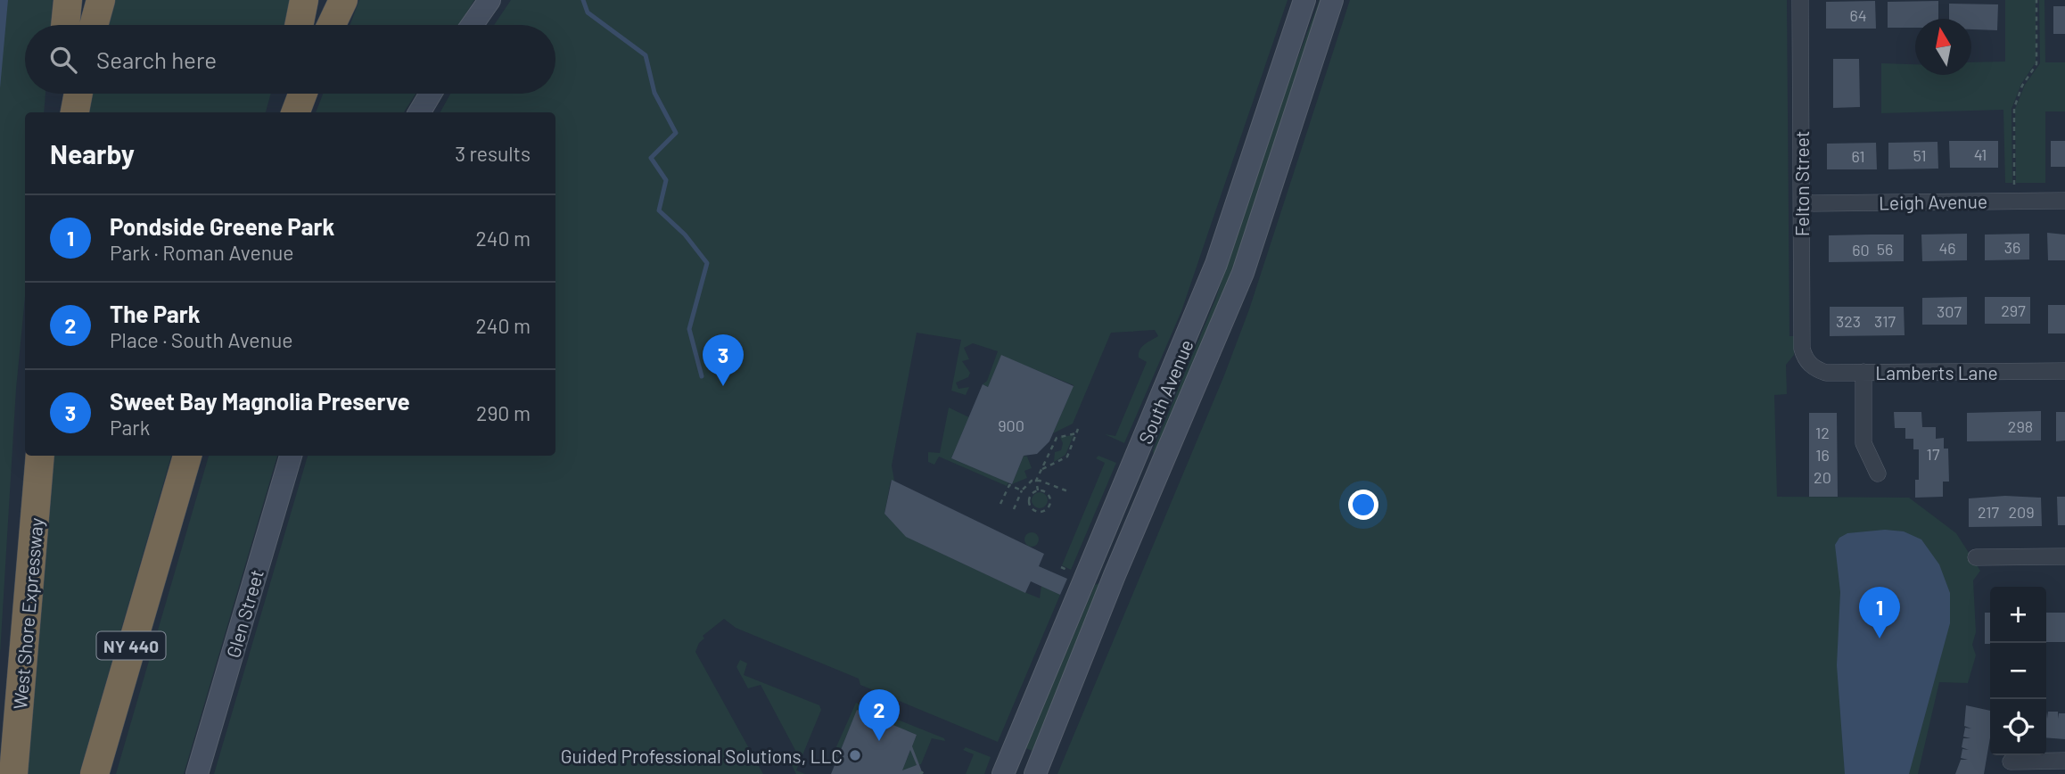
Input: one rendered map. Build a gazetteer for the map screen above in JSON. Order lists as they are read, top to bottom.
{
  "streets": {
    "highway": ["West Shore Expressway", "NY 440"],
    "street": [
      "Felton Street",
      "Leigh Avenue",
      "Lamberts Lane",
      "South Avenue",
      "Glen Street"
    ]
  },
  "crossings": [
    ["Felton Street", "Leigh Avenue"],
    ["Felton Street", "Lamberts Lane"]
  ],
  "places": ["Guided Professional Solutions, LLC"],
  "house_numbers": [
    "64",
    "41",
    "51",
    "61",
    "36",
    "46",
    "56",
    "60",
    "297",
    "307",
    "323",
    "317",
    "900",
    "298",
    "12",
    "17",
    "16",
    "20",
    "217",
    "209"
  ],
  "north": "top",
  "page": {
    "search": "Search here",
    "heading": ["Nearby", "3 results"],
    "list": [
      {
        "mark": "1",
        "name": "Pondside Greene Park",
        "note": "Park · Roman Avenue",
        "value": "240 m"
      },
      {
        "mark": "2",
        "name": "The Park",
        "note": "Place · South Avenue",
        "value": "240 m"
      },
      {
        "mark": "3",
        "name": "Sweet Bay Magnolia Preserve",
        "note": "Park",
        "value": "290 m"
      }
    ],
    "pins": ["3", "1", "2"],
    "map_buttons": ["+", "−"]
  }
}
